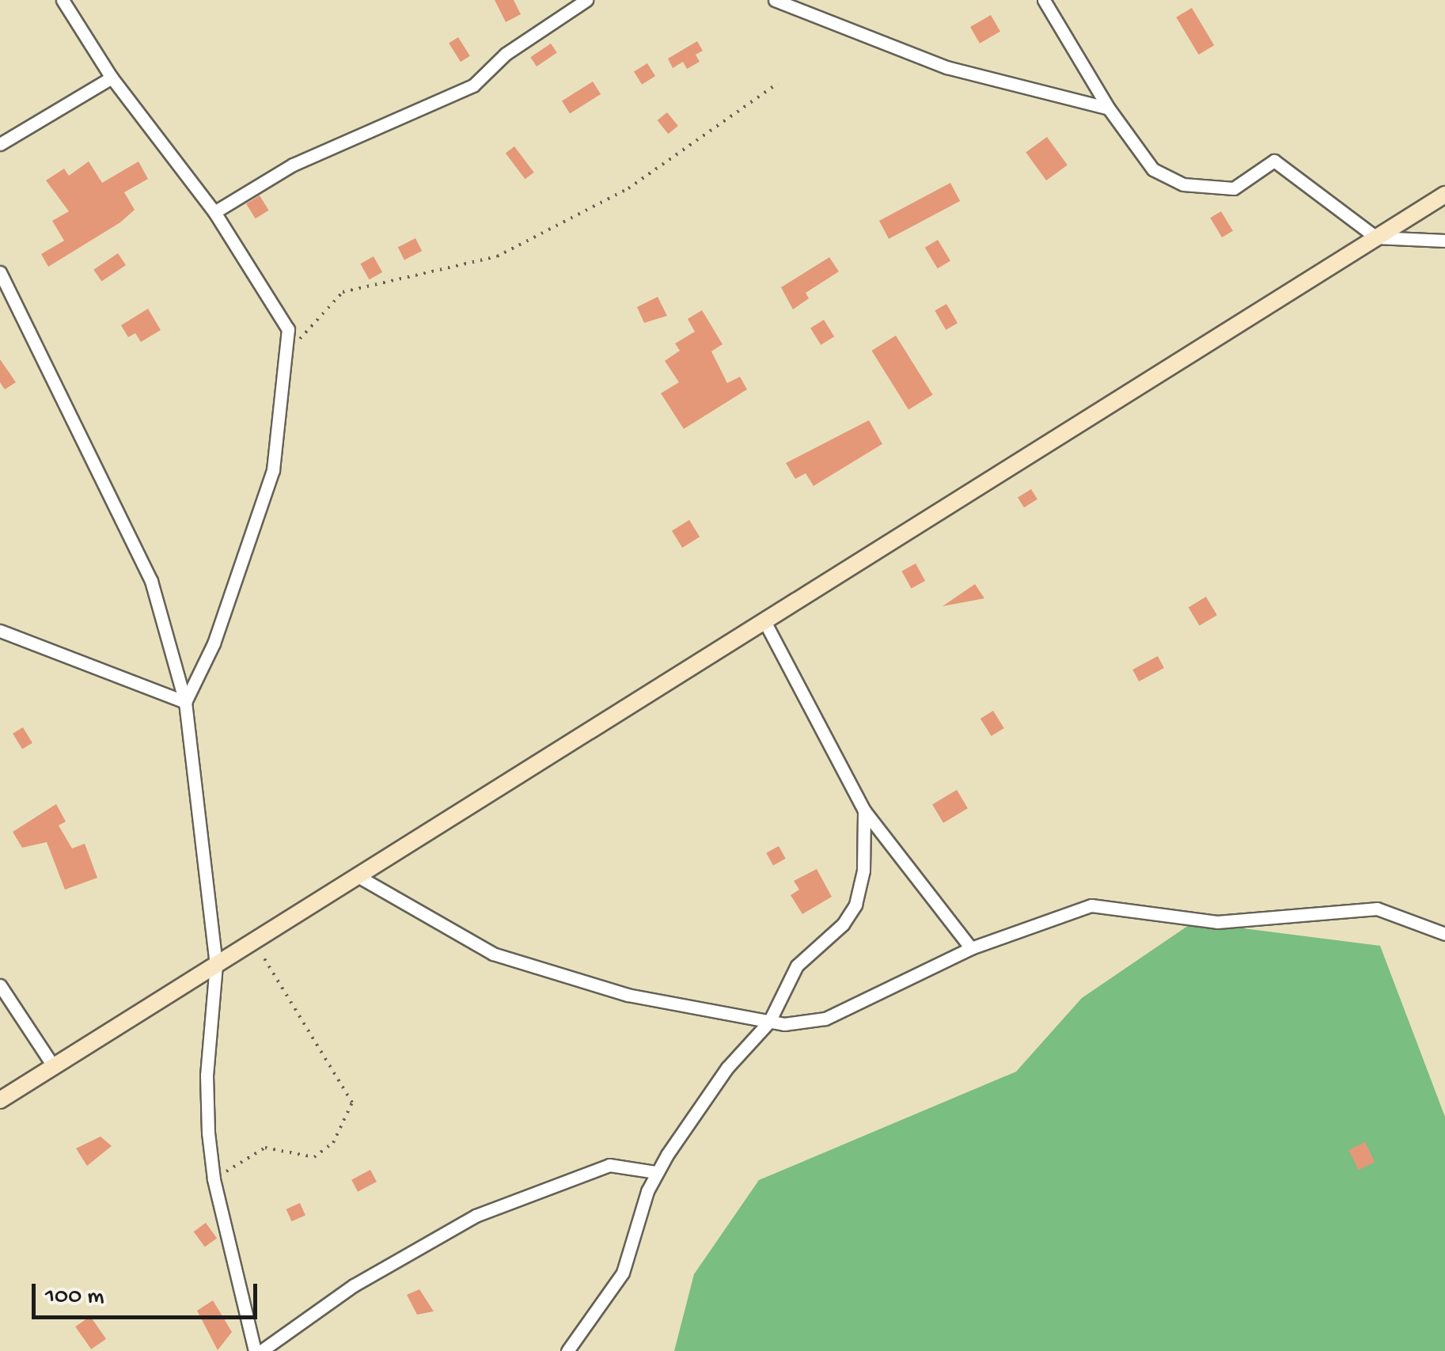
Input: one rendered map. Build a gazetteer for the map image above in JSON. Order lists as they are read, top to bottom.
{
  "scale_bar": "100 m"
}
